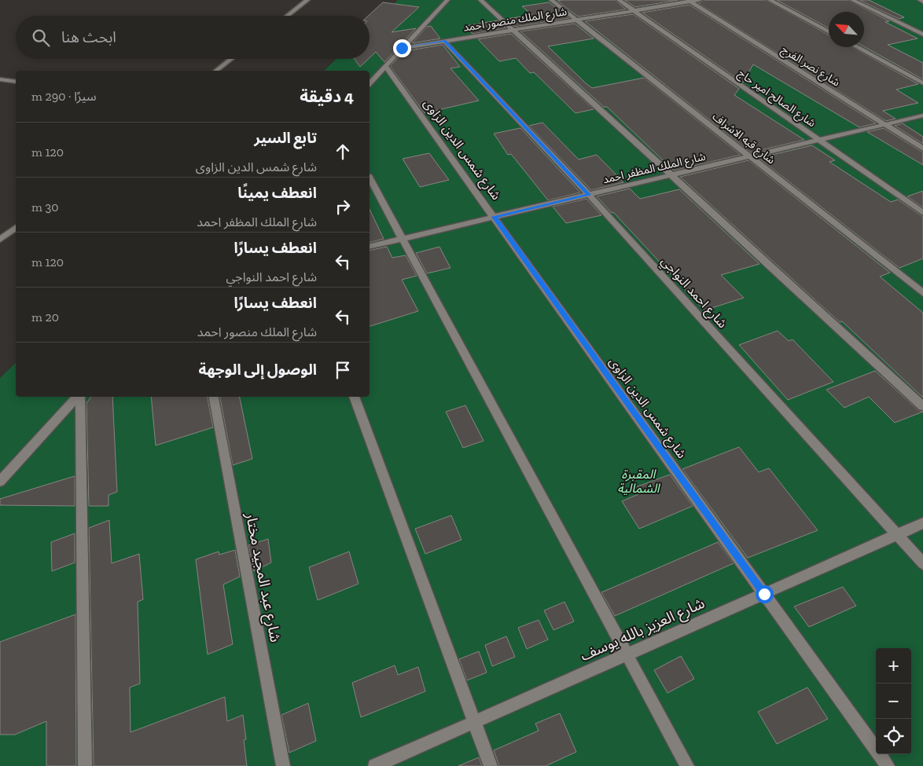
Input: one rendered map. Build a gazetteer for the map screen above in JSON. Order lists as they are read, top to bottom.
{
  "streets": {
    "street": [
      "شارع الملك منصور احمد",
      "شارع نصر الفرج",
      "شارع الصالح امير حاج",
      "شارع قبه الاشراف",
      "شارع شمس الدين الزاوى",
      "شارع الملك المظفر احمد",
      "شارع احمد النواجي",
      "شارع عبد المجيد مختار",
      "شارع العزيز بالله يوسف"
    ]
  },
  "crossings": [
    ["شارع الملك منصور احمد", "شارع نصر الفرج"],
    ["شارع الملك منصور احمد", "شارع الصالح امير حاج"],
    ["شارع الملك منصور احمد", "شارع قبه الاشراف"],
    ["شارع الملك منصور احمد", "شارع احمد النواجي"],
    ["شارع نصر الفرج", "شارع الملك المظفر احمد"],
    ["شارع الصالح امير حاج", "شارع الملك المظفر احمد"],
    ["شارع قبه الاشراف", "شارع الملك المظفر احمد"],
    ["شارع شمس الدين الزاوى", "شارع الملك المظفر احمد"],
    ["شارع شمس الدين الزاوى", "شارع العزيز بالله يوسف"],
    ["شارع الملك المظفر احمد", "شارع احمد النواجي"],
    ["شارع احمد النواجي", "شارع العزيز بالله يوسف"]
  ],
  "parks": ["المقبرة الشمالية"],
  "north": "top left",
  "page": {
    "search": "ابحث هنا",
    "heading": ["4 دقيقة", "سيرًا · 290 m"],
    "list": [
      ["تابع السير", "شارع شمس الدين الزاوى", "120 m"],
      ["انعطف يمينًا", "شارع الملك المظفر احمد", "30 m"],
      ["انعطف يسارًا", "شارع احمد النواجي", "120 m"],
      ["انعطف يسارًا", "شارع الملك منصور احمد", "20 m"],
      "الوصول إلى الوجهة"
    ],
    "map_buttons": ["+", "−"]
  }
}
